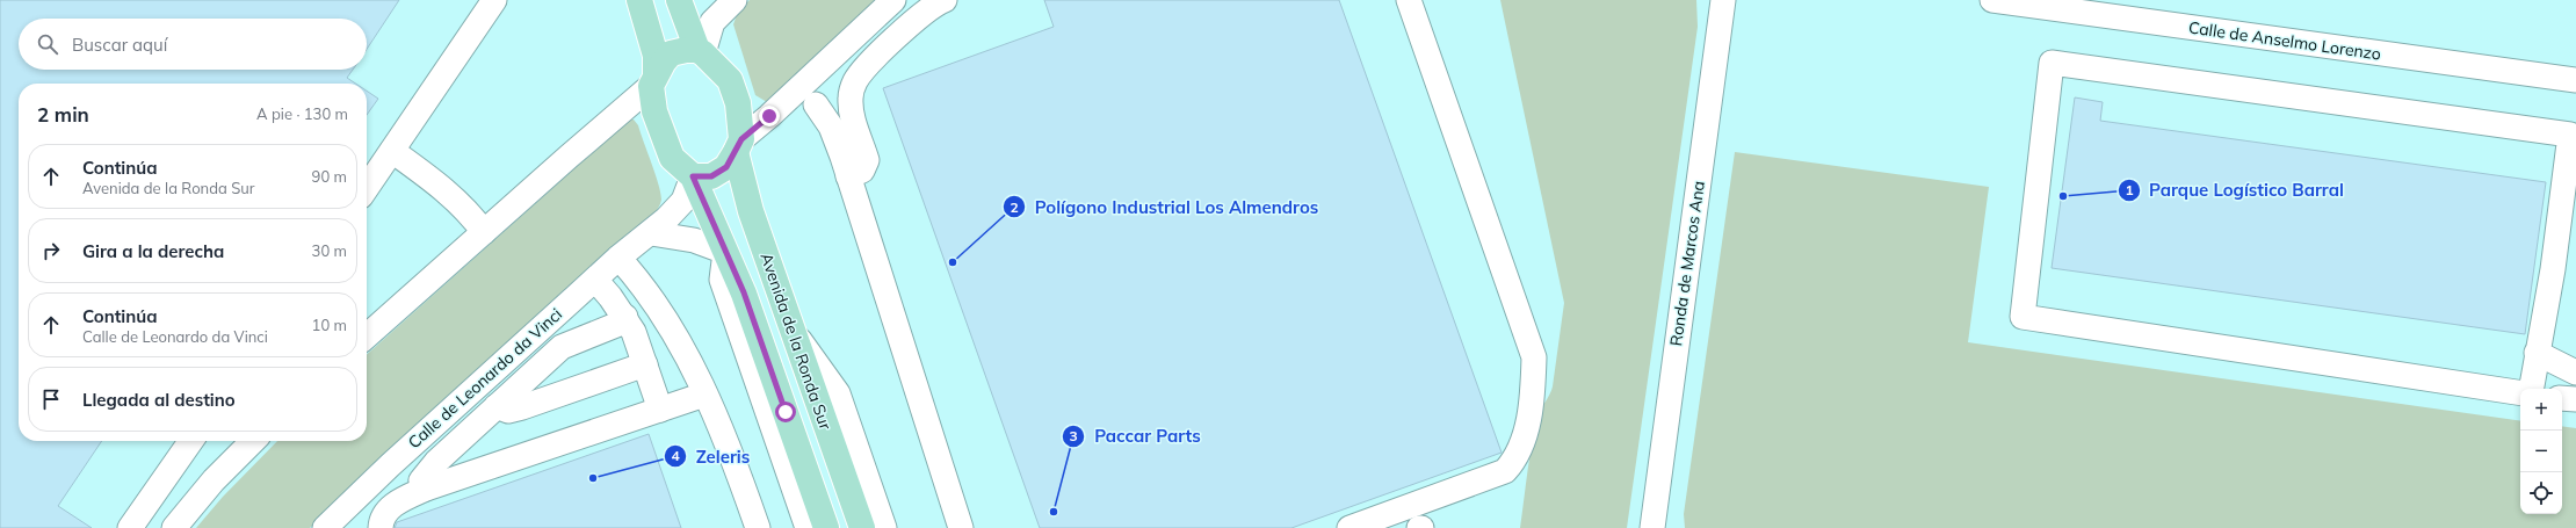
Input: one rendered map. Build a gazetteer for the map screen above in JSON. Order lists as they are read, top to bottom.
{
  "streets": {
    "main road": ["Avenida de la Ronda Sur"],
    "street": ["Calle de Anselmo Lorenzo", "Ronda de Marcos Ana", "Calle de Leonardo da Vinci"]
  },
  "crossings": [
    ["Avenida de la Ronda Sur", "Calle de Leonardo da Vinci"]
  ],
  "places": [
    "Parque Logístico Barral",
    "Polígono Industrial Los Almendros",
    "Zeleris",
    "Paccar Parts"
  ],
  "page": {
    "search": "Buscar aquí",
    "heading": ["2 min", "A pie · 130 m"],
    "list": [
      ["Continúa", "Avenida de la Ronda Sur", "90 m"],
      ["Gira a la derecha", "30 m"],
      ["Continúa", "Calle de Leonardo da Vinci", "10 m"],
      "Llegada al destino"
    ],
    "map_buttons": ["+", "−"]
  }
}
